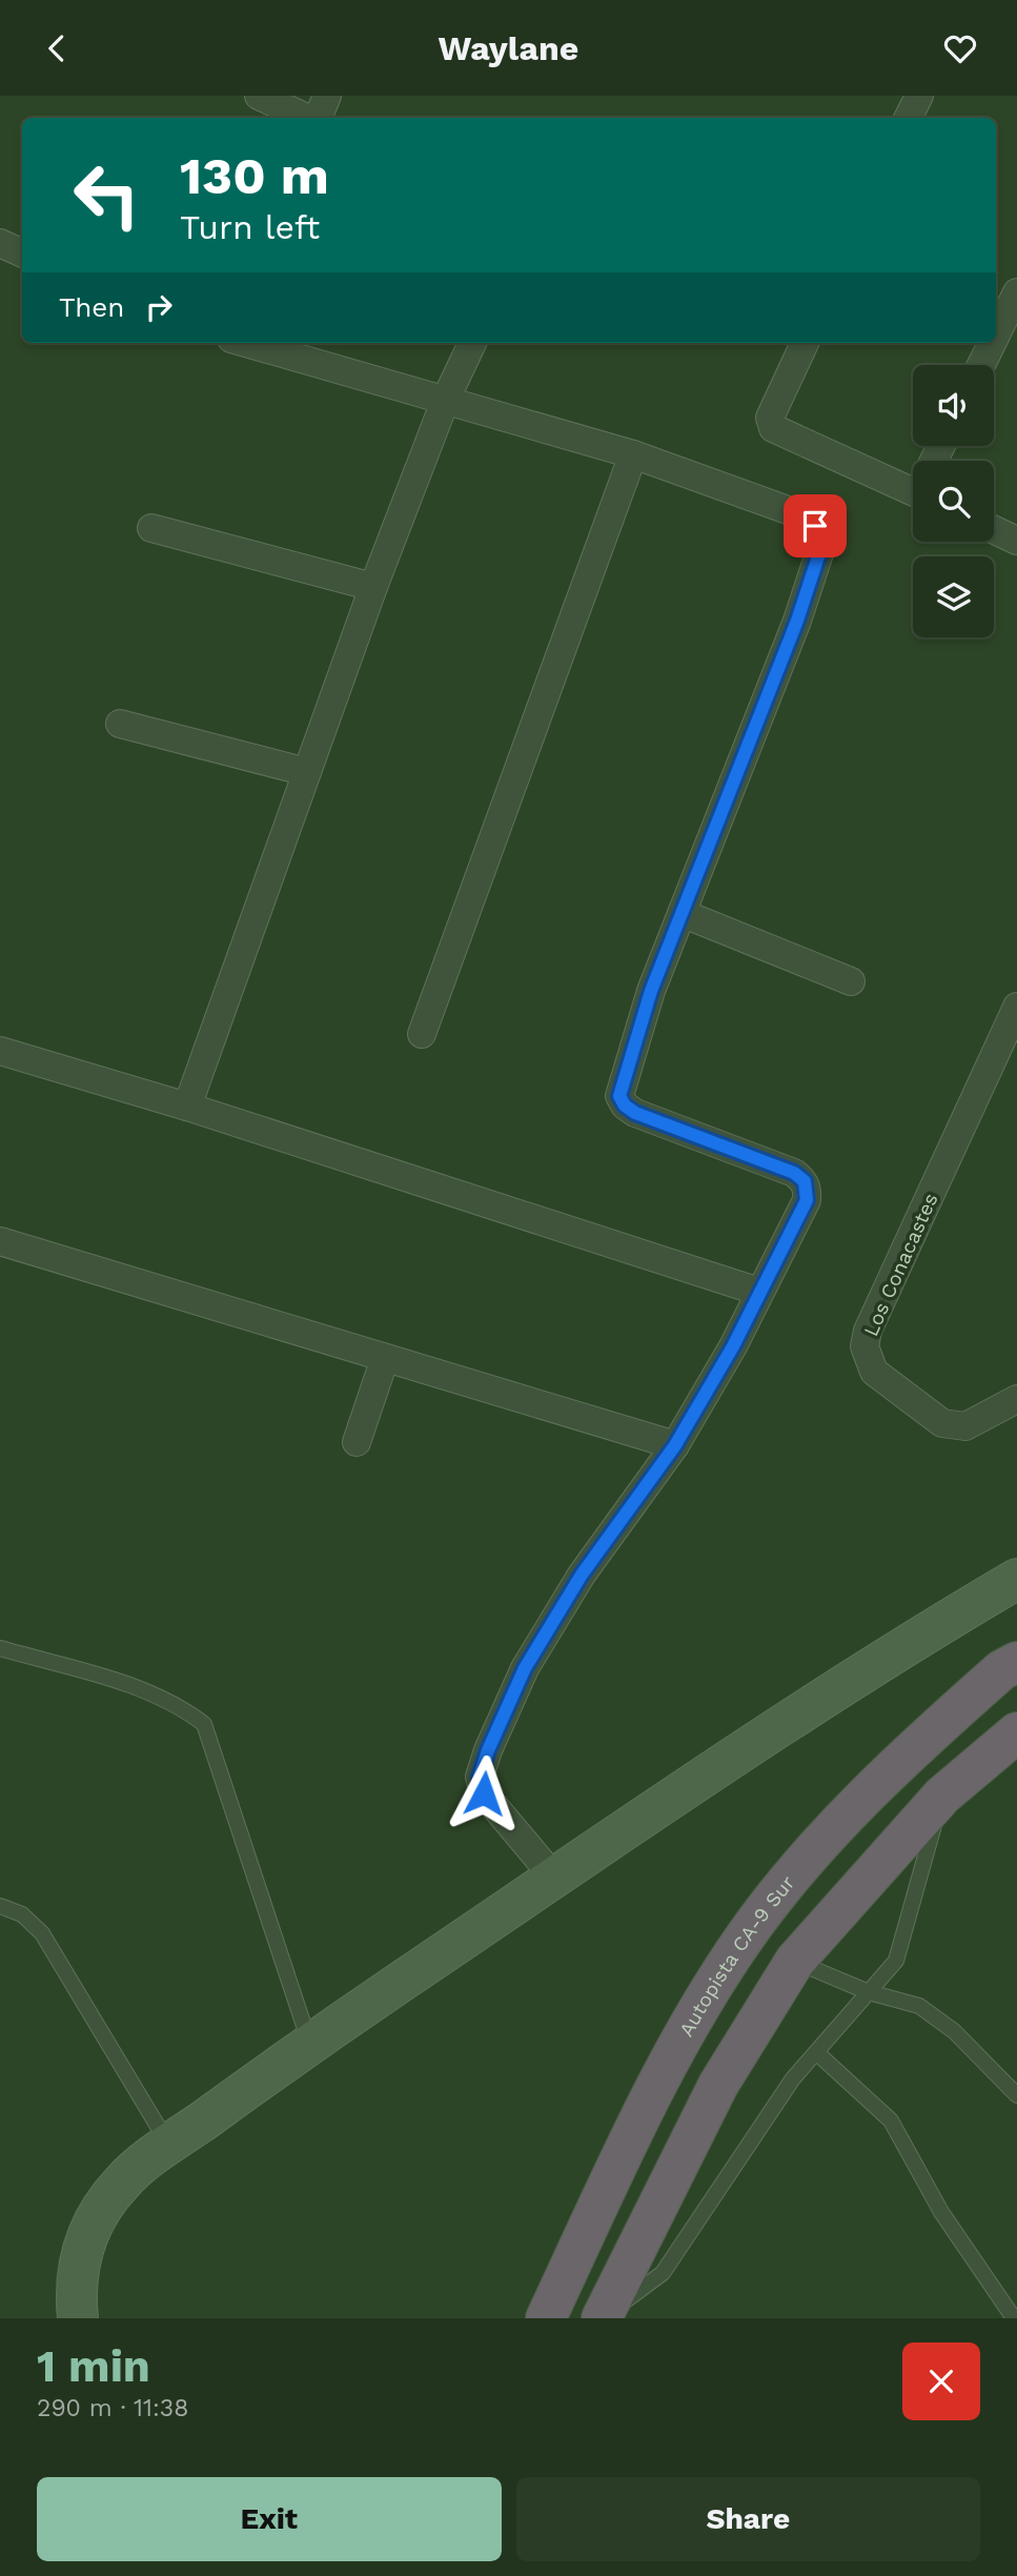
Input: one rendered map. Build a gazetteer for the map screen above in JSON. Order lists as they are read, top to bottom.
{
  "streets": {
    "highway": ["Autopista CA-9 Sur"],
    "street": ["Los Conacastes"]
  },
  "page": {
    "header": "Waylane",
    "turn": ["130 m", "Turn left"],
    "then": "Then",
    "heading": ["1 min", "290 m · 11:38"],
    "buttons": ["Exit", "Share"]
  }
}
